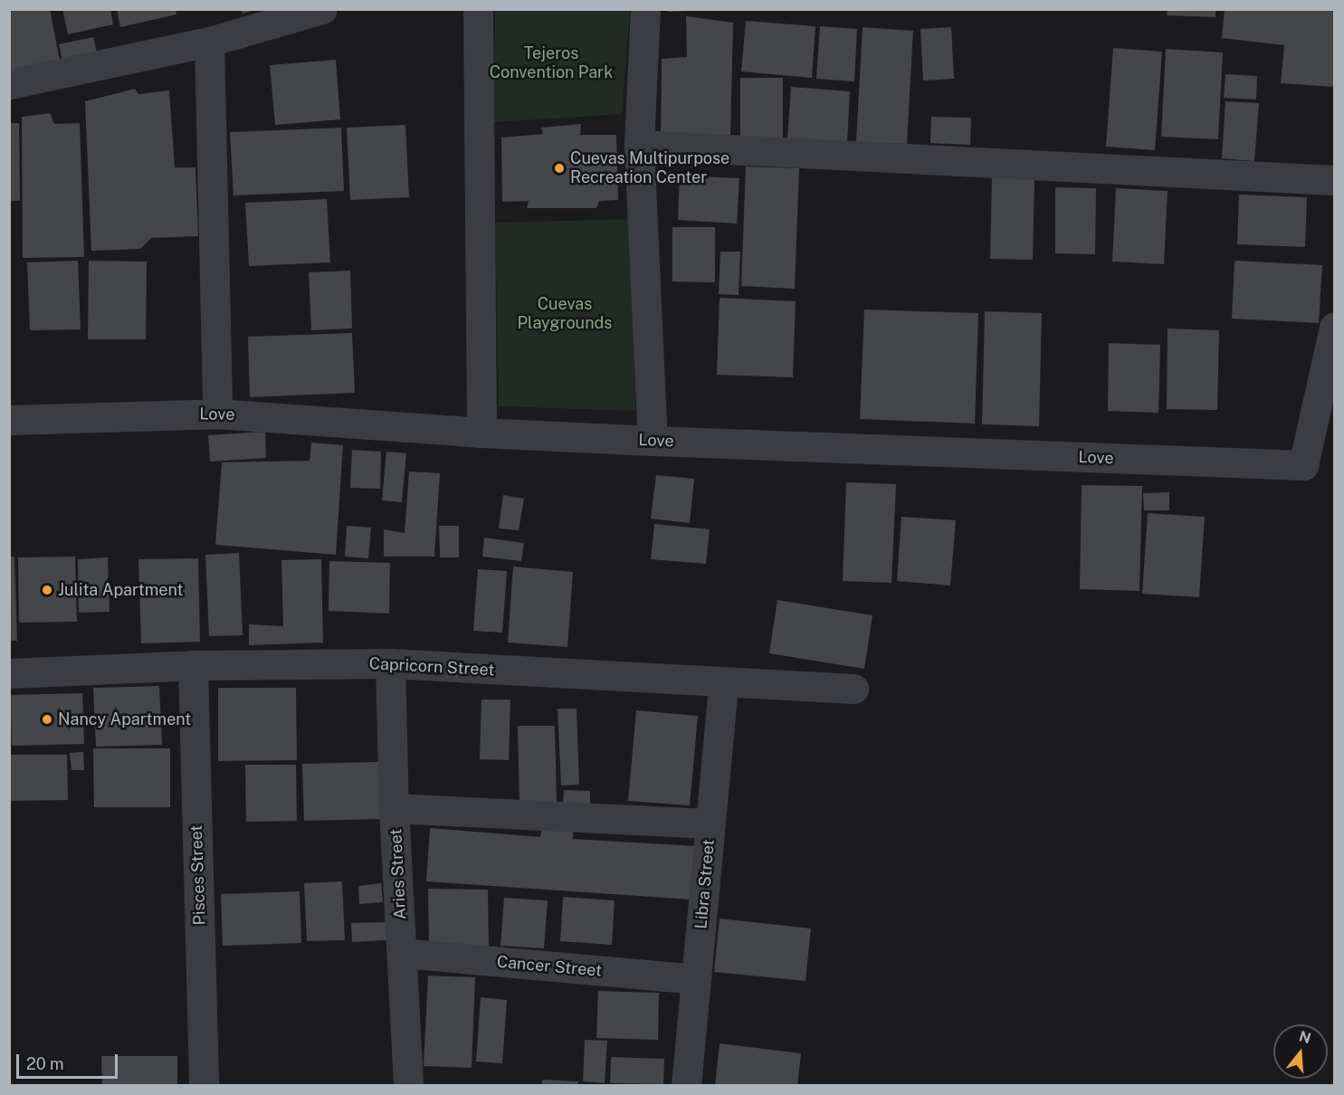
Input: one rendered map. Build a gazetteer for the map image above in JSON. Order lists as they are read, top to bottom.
{
  "streets": {
    "street": [
      "Love",
      "Capricorn Street",
      "Aries Street",
      "Pisces Street",
      "Libra Street",
      "Cancer Street"
    ]
  },
  "crossings": [
    ["Capricorn Street", "Aries Street"],
    ["Capricorn Street", "Pisces Street"],
    ["Capricorn Street", "Libra Street"],
    ["Aries Street", "Cancer Street"],
    ["Libra Street", "Cancer Street"]
  ],
  "parks": ["Tejeros Convention Park", "Cuevas Playgrounds"],
  "places": ["Cuevas Multipurpose Recreation Center", "Julita Apartment", "Nancy Apartment"],
  "scale_bar": "20 m",
  "north": "top"
}
